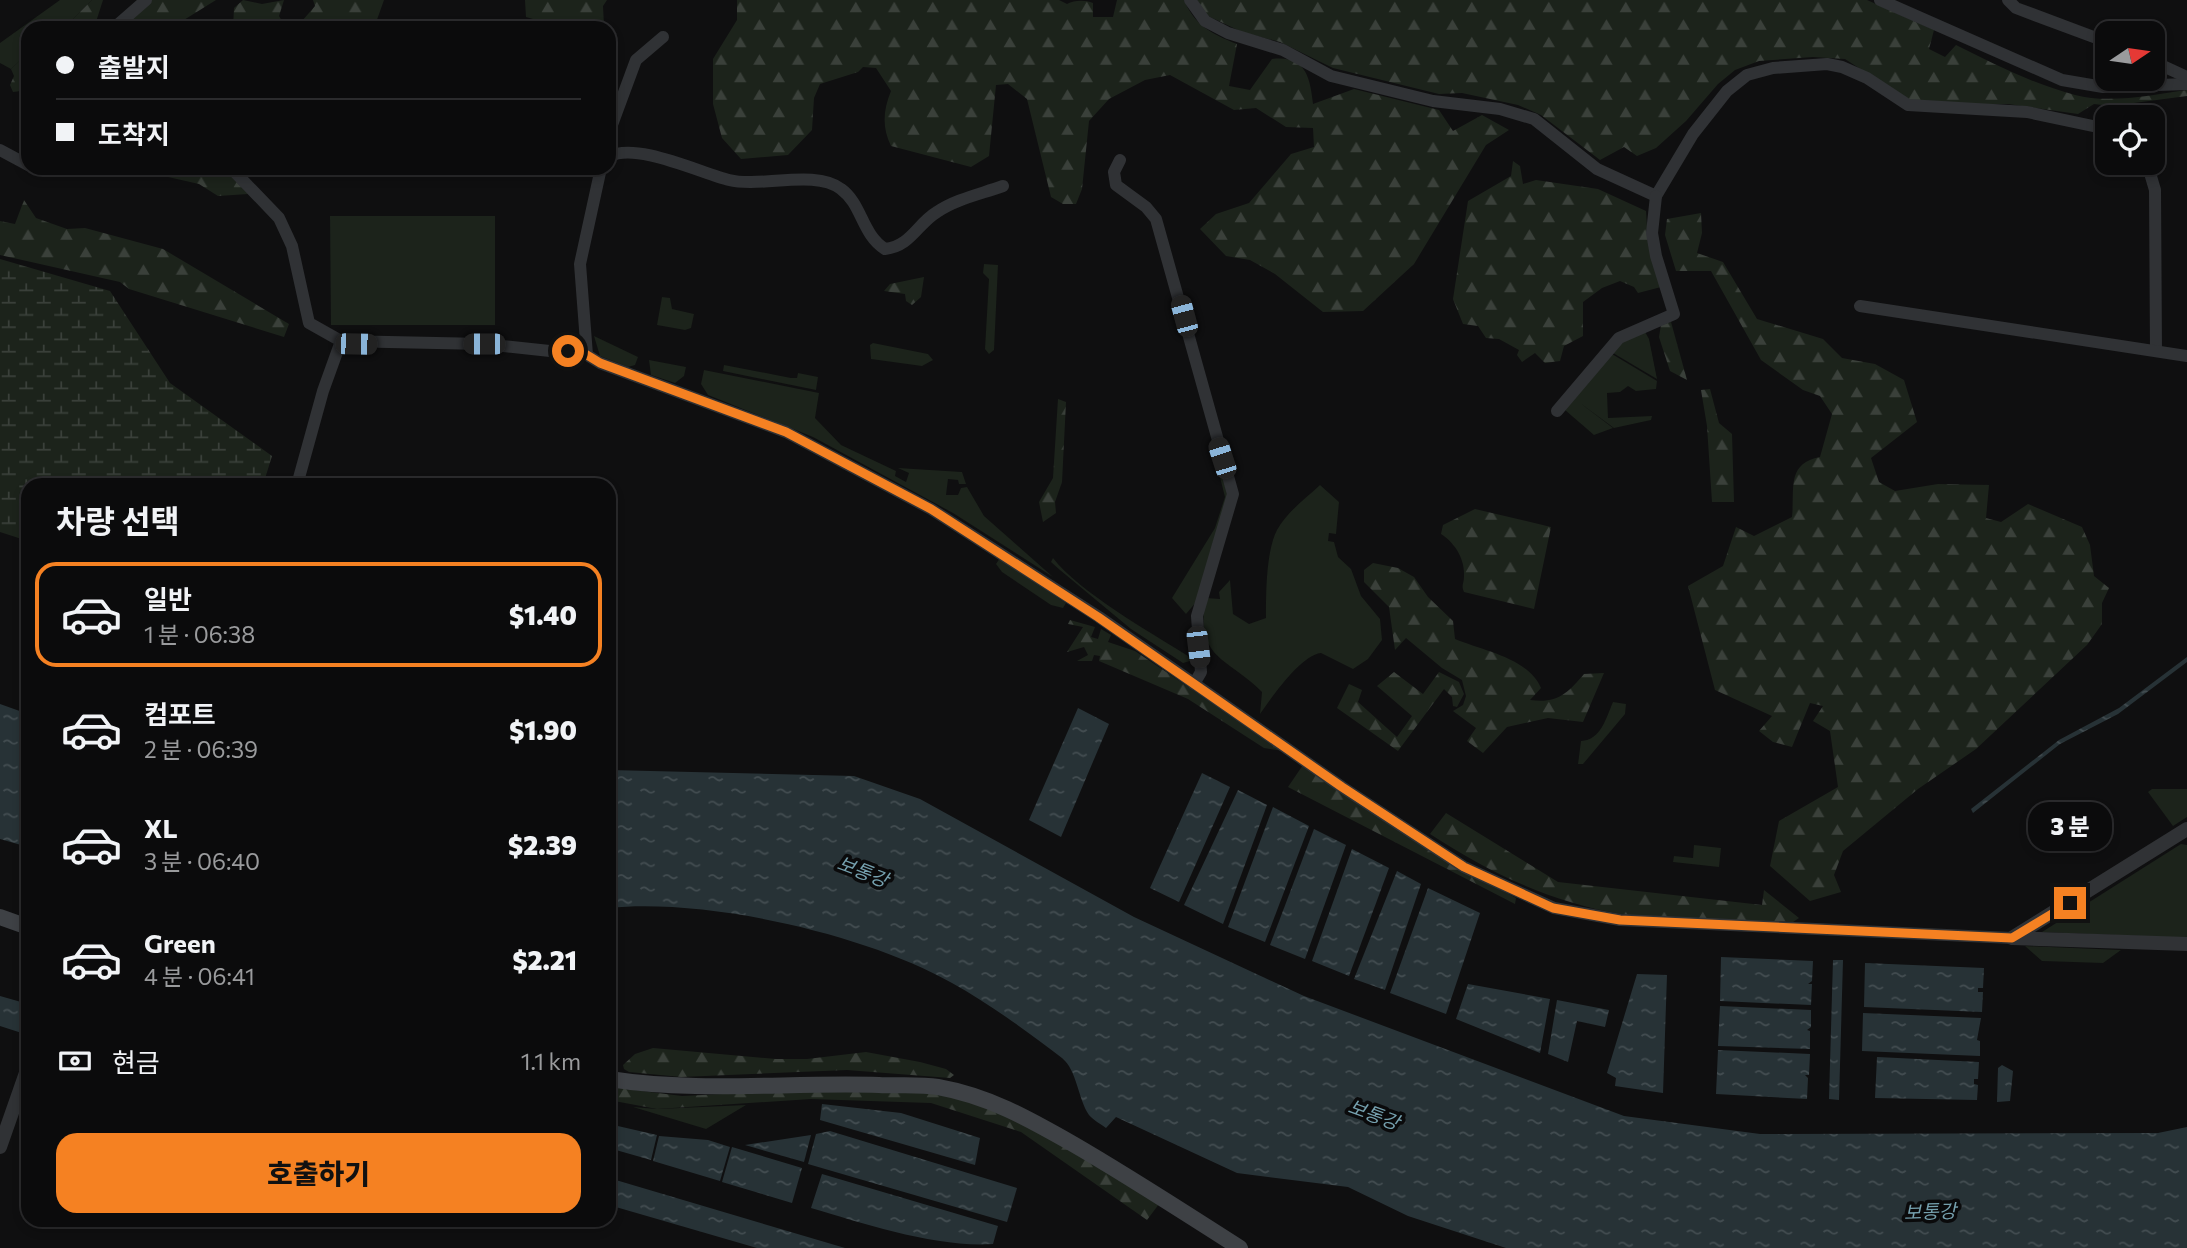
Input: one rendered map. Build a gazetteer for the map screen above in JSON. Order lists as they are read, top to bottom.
{
  "water": ["보통강"],
  "north": "right",
  "page": {
    "banner": ["출발지", "도착지"],
    "heading": "차량 선택",
    "list": [
      {
        "name": "일반",
        "note": "1 분 · 06:38",
        "value": "$1.40"
      },
      {
        "name": "컴포트",
        "note": "2 분 · 06:39",
        "value": "$1.90"
      },
      {
        "name": "XL",
        "note": "3 분 · 06:40",
        "value": "$2.39"
      },
      {
        "name": "Green",
        "note": "4 분 · 06:41",
        "value": "$2.21"
      }
    ],
    "bubble": "3 분",
    "pay": ["현금", "1.1 km"],
    "buttons": "호출하기"
  }
}
